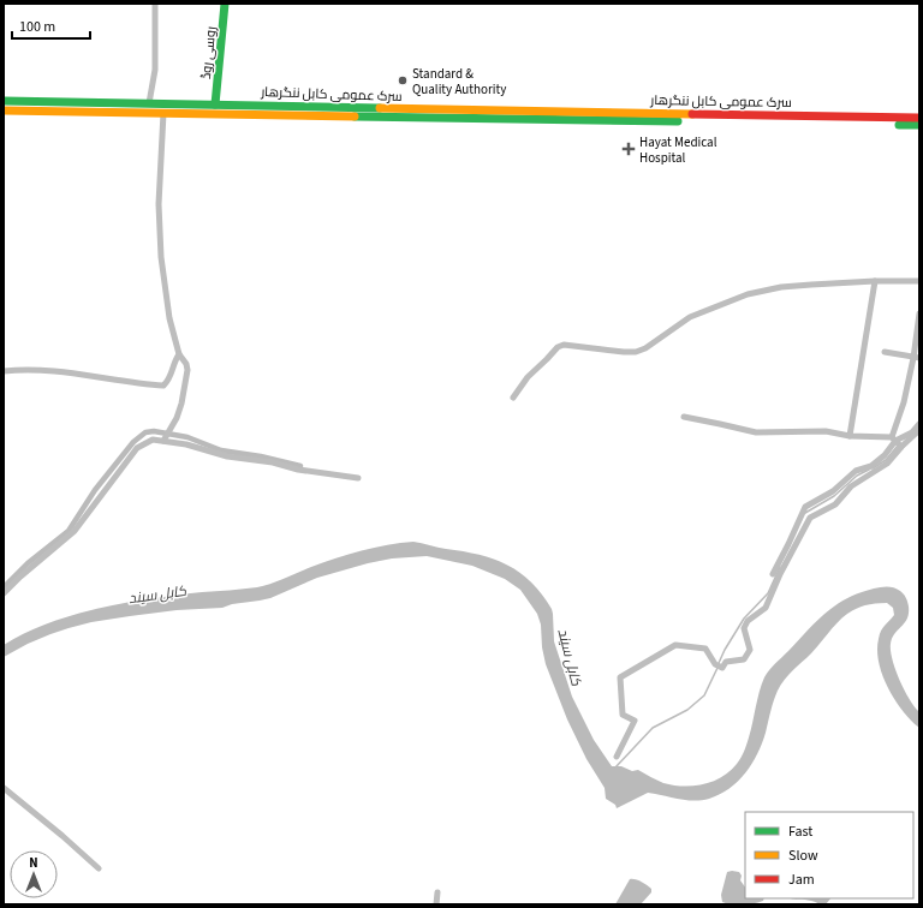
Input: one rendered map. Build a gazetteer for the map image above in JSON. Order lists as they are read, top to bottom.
{
  "streets": {
    "main road": ["روسی روڈ", "سرک عمومی کابل ننگرهار"]
  },
  "crossings": [
    ["روسی روڈ", "سرک عمومی کابل ننگرهار"]
  ],
  "water": ["کابل سيند"],
  "places": {
    "other": ["Standard & Quality Authority"],
    "health": ["Hayat Medical Hospital"]
  },
  "legend": ["Fast", "Slow", "Jam"],
  "scale_bar": "100 m",
  "north": "top"
}
